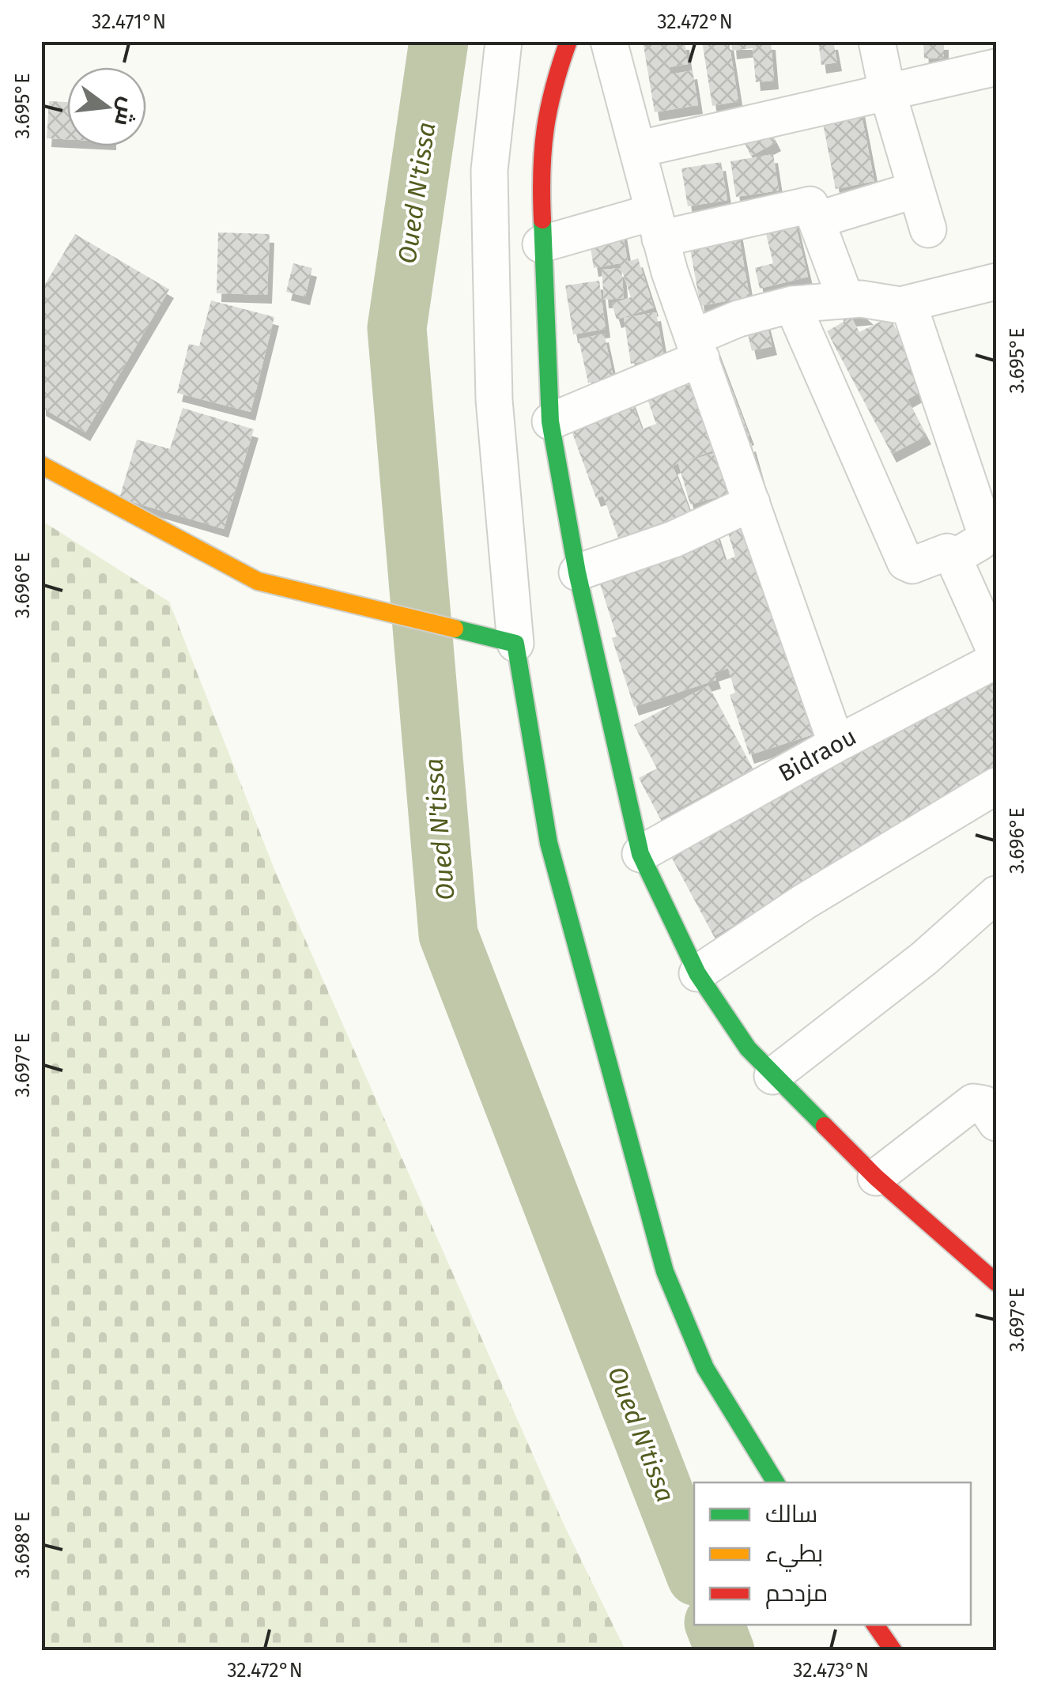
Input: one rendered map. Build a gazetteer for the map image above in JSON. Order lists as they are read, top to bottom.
{
  "streets": {
    "street": ["Bidraou"]
  },
  "water": ["Oued N'tissa"],
  "legend": ["سالك", "بطيء", "مزدحم"],
  "north": "right",
  "coordinates": [
    "32.471°N",
    "32.472°N",
    "3.695°E",
    "3.696°E",
    "3.697°E",
    "3.698°E",
    "32.473°N"
  ]
}
